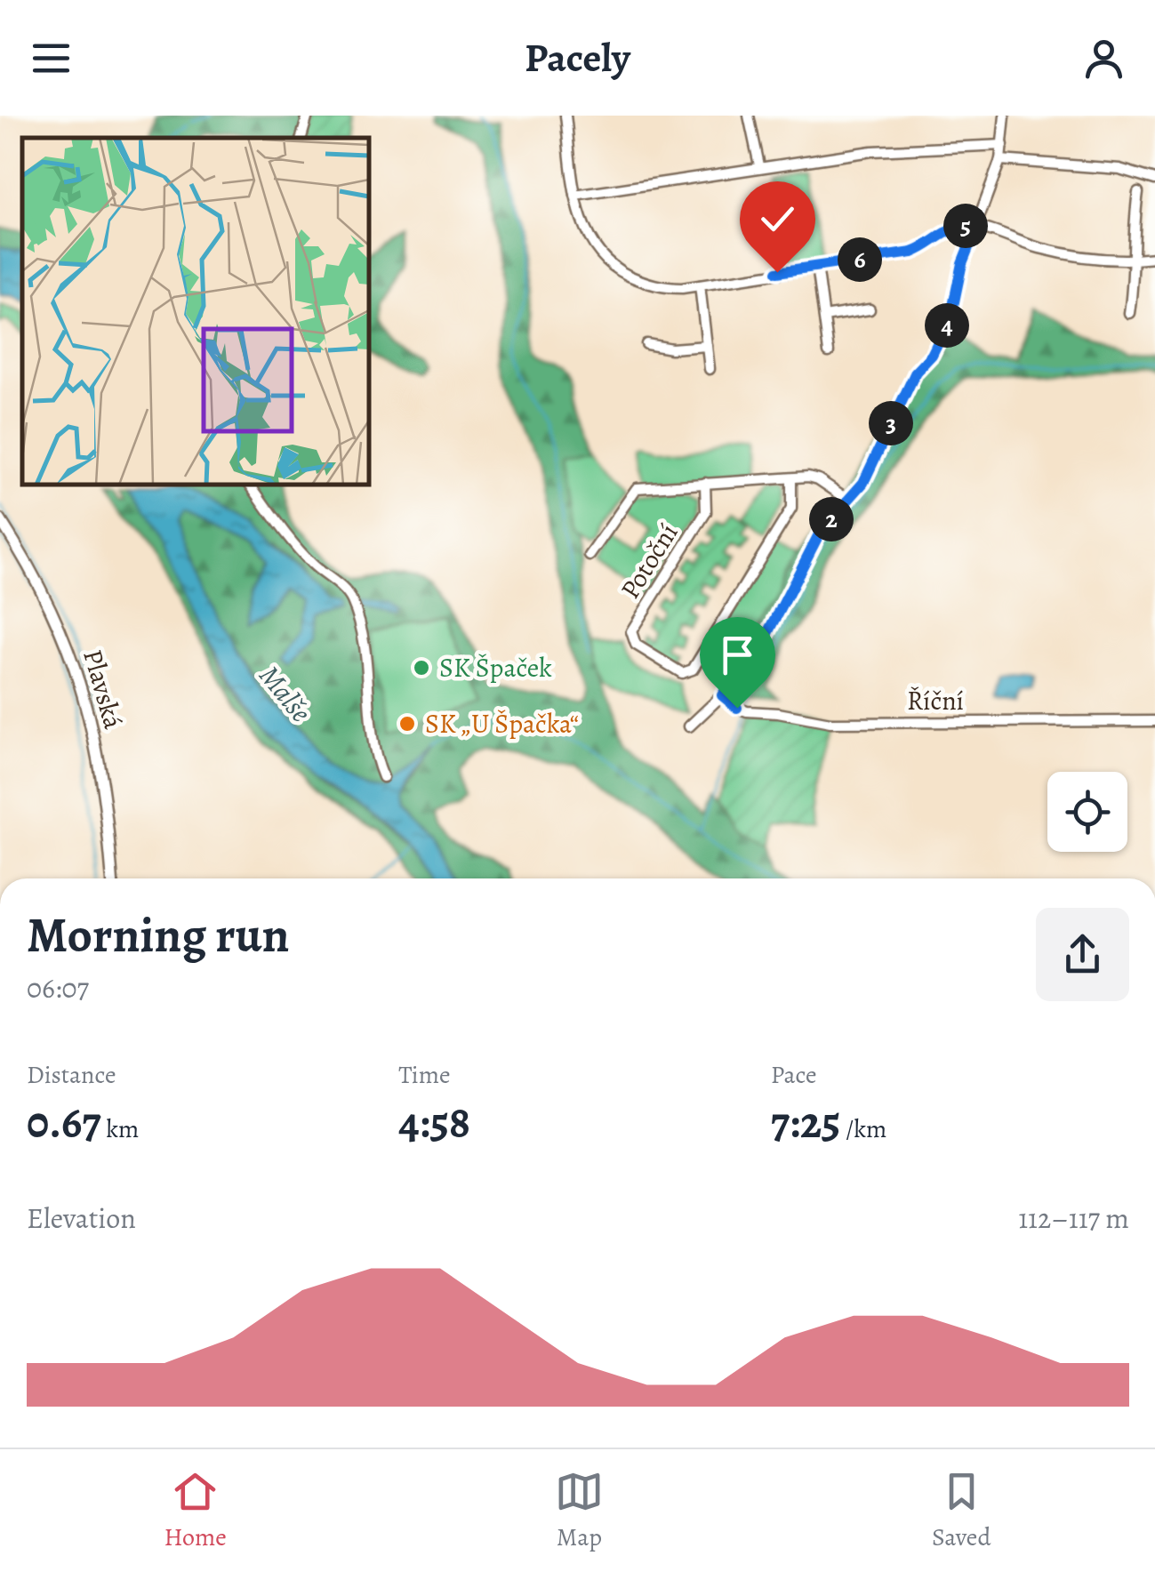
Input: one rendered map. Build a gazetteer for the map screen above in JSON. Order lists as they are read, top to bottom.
{
  "streets": {
    "street": ["Potoční", "Plavská", "Říční"]
  },
  "water": ["Malše"],
  "places": ["SK Špaček", "SK „U Špačka“"],
  "page": {
    "header": "Pacely",
    "pins": [
      "5",
      "6",
      "4",
      "3",
      "2"
    ],
    "heading": ["Morning run", "06:07"],
    "stats": [
      ["Distance", "0.67 km"],
      ["Time", "4:58"],
      ["Pace", "7:25 /km"]
    ],
    "chart": ["Elevation", "112–117 m"],
    "tabs": ["Home", "Map", "Saved"]
  }
}
